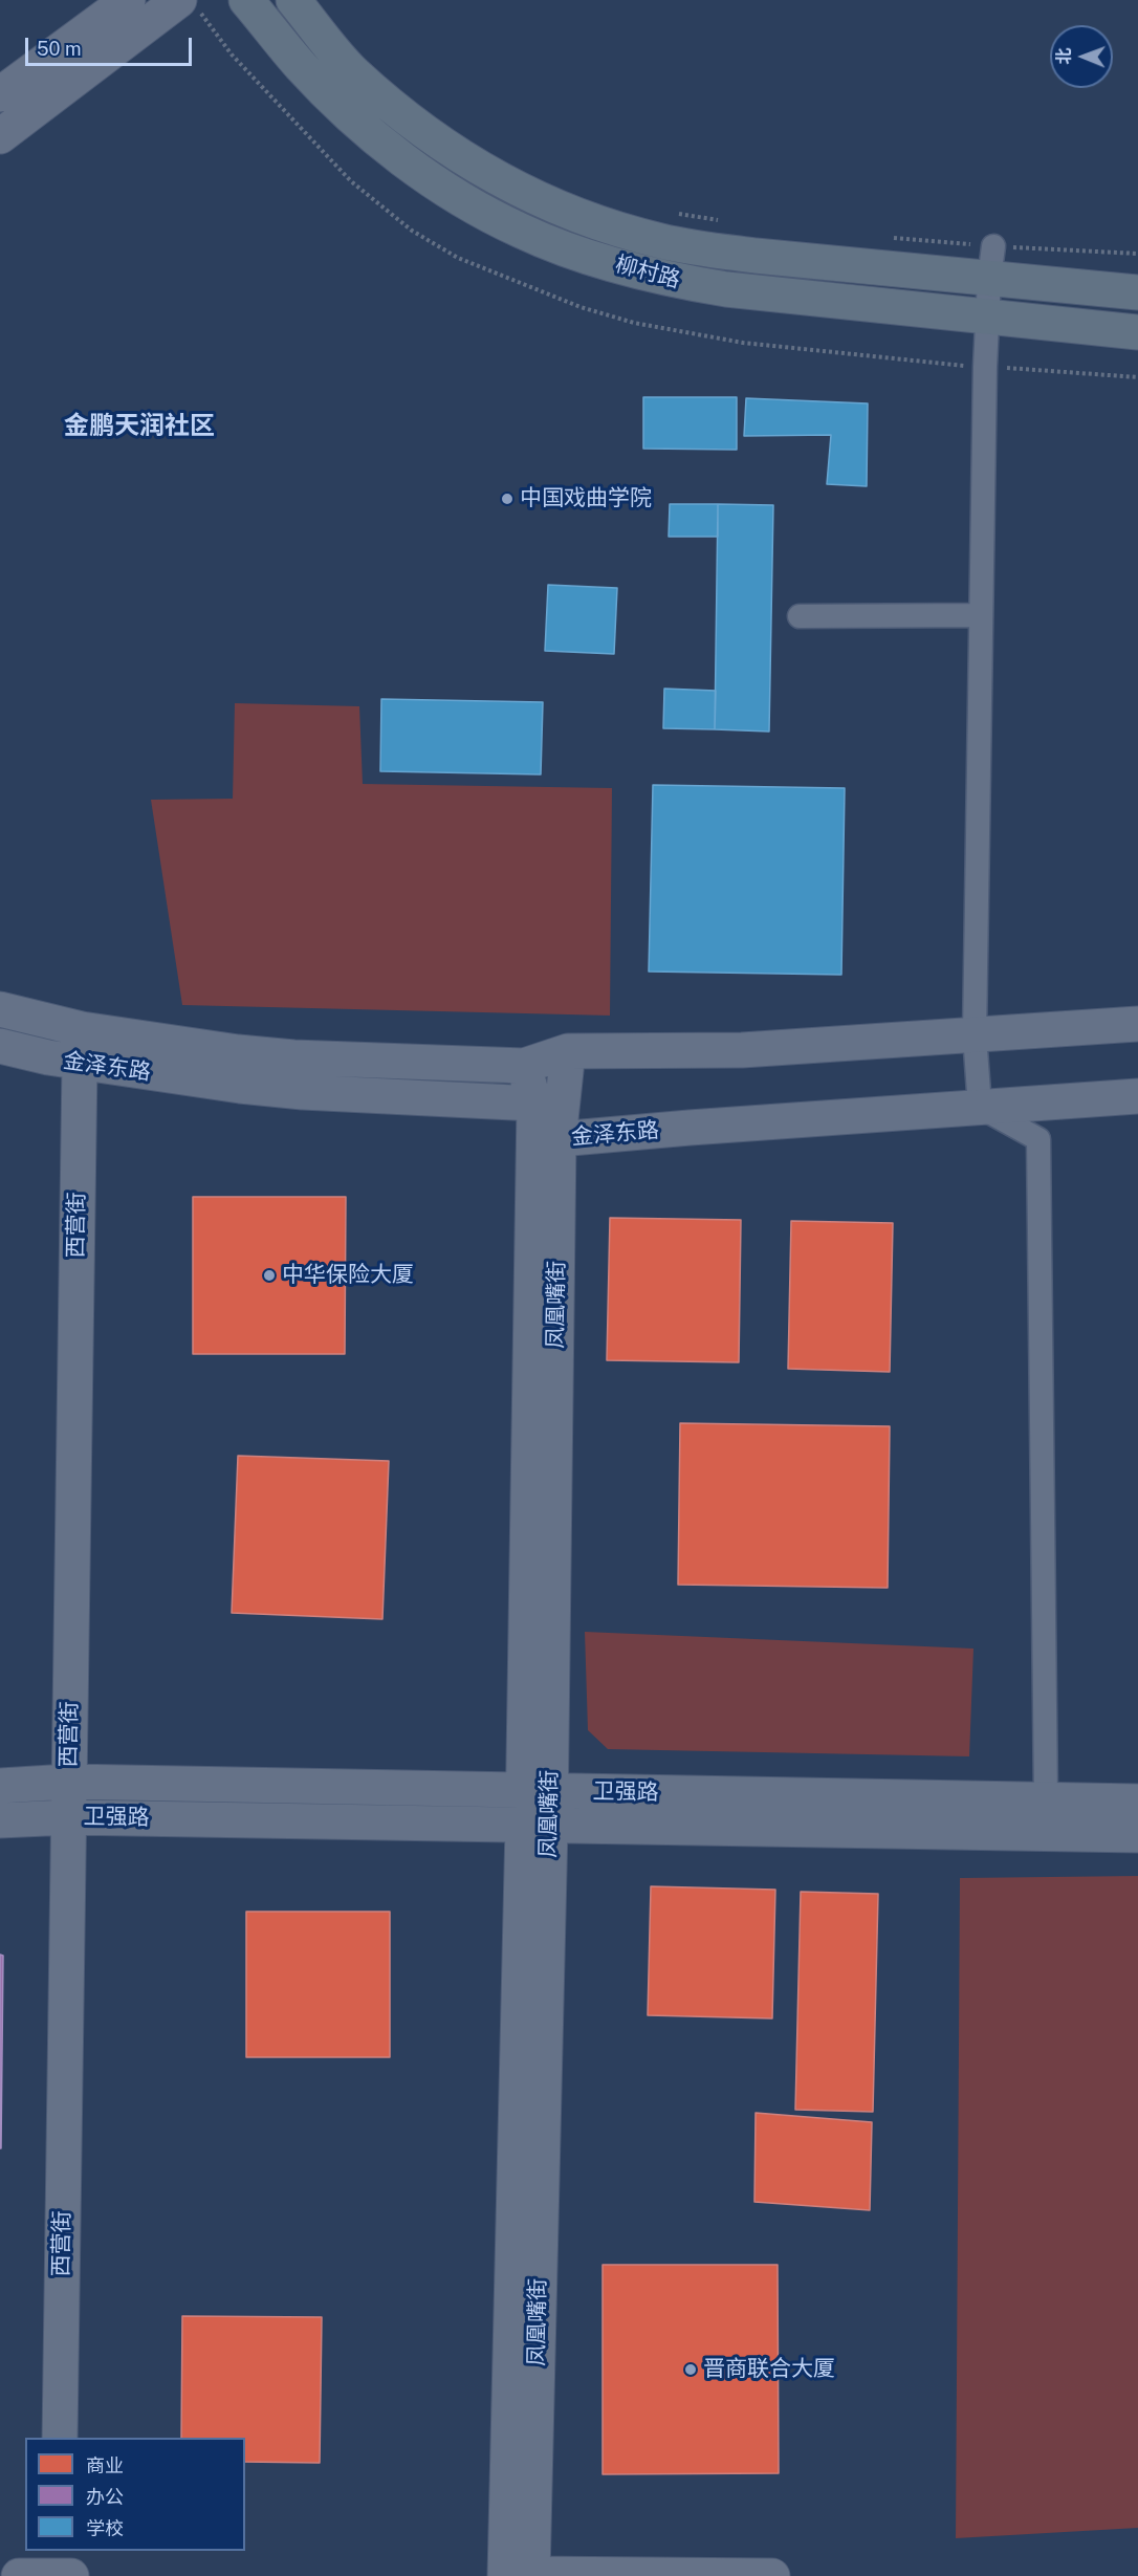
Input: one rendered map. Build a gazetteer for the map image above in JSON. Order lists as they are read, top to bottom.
{
  "streets": {
    "main road": ["柳村路"],
    "street": [
      "金泽东路",
      "西营街",
      "凤凰嘴街",
      "卫强路"
    ]
  },
  "crossings": [
    ["金泽东路", "西营街"],
    ["金泽东路", "凤凰嘴街"],
    ["西营街", "卫强路"],
    ["凤凰嘴街", "卫强路"]
  ],
  "districts": ["金鹏天润社区"],
  "places": ["中国戏曲学院", "中华保险大厦", "晋商联合大厦"],
  "legend": ["商业", "办公", "学校"],
  "scale_bar": "50 m",
  "north": "left"
}
